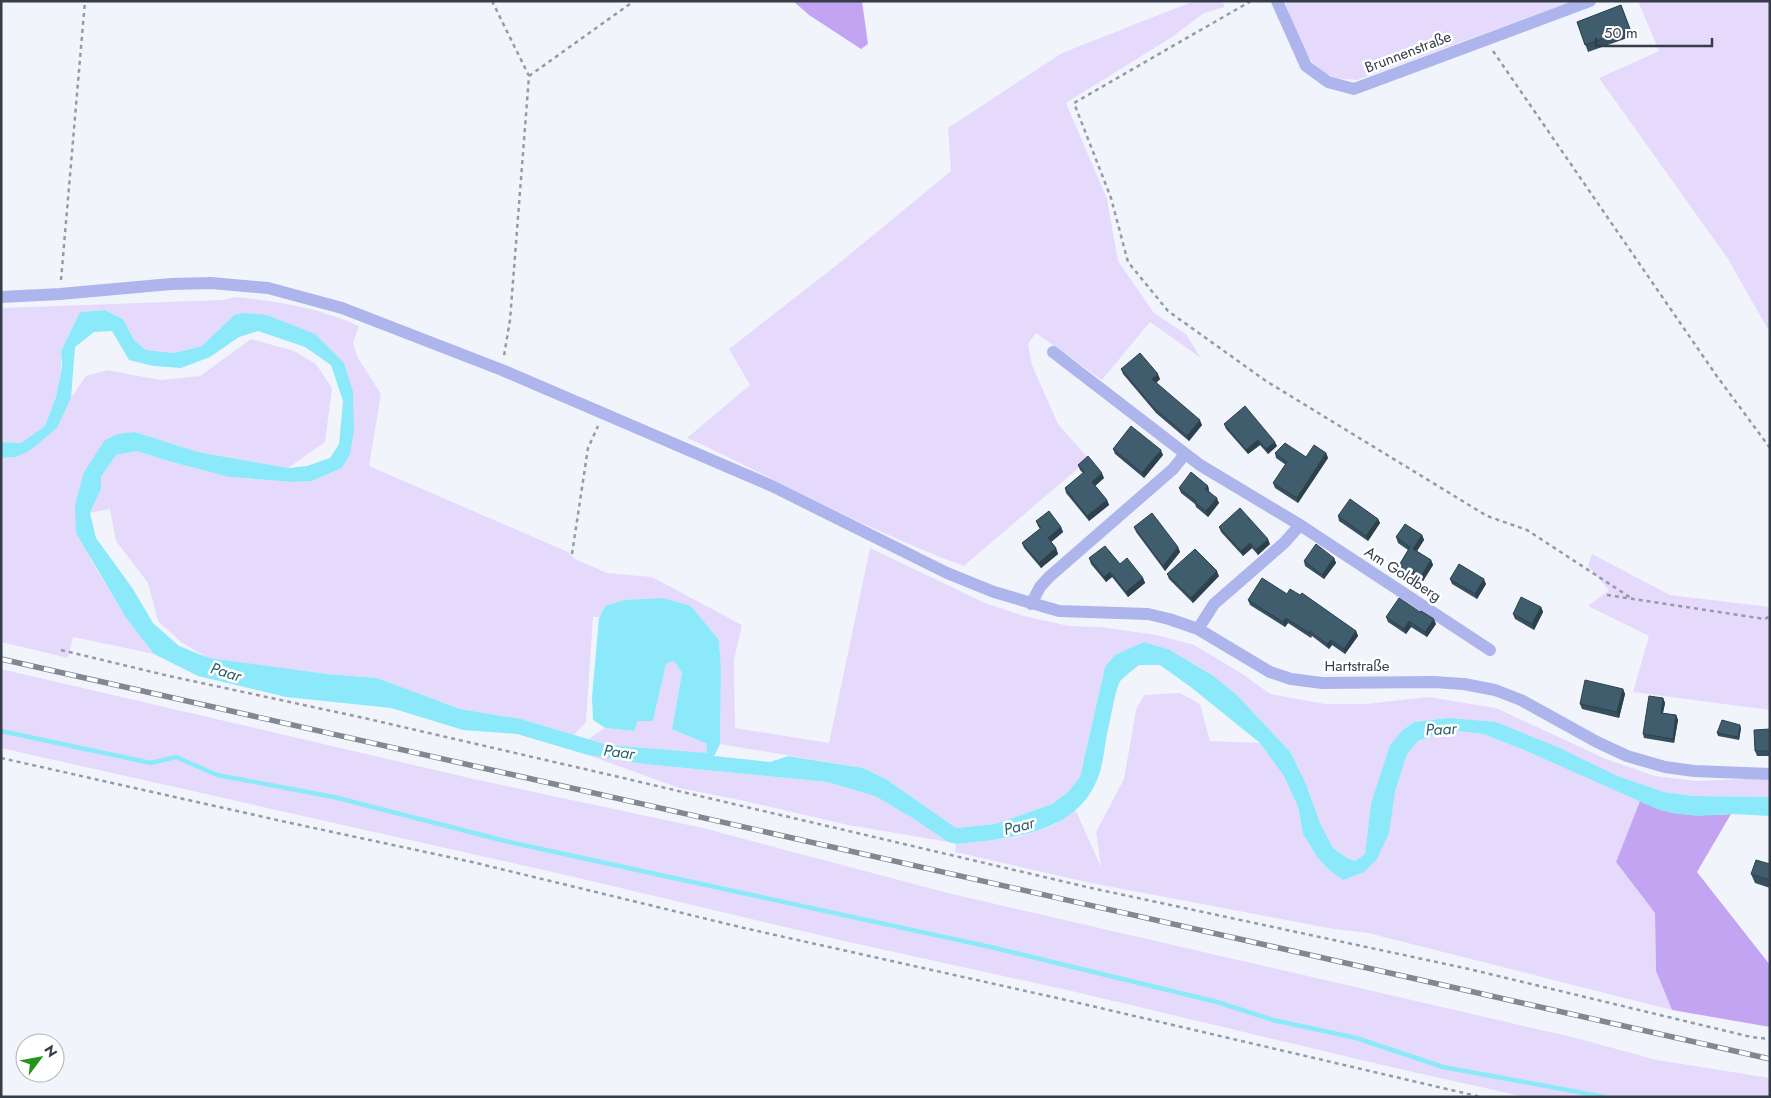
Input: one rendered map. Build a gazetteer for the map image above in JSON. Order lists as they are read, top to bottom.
{
  "streets": {
    "street": ["Brunnenstraße", "Am Goldberg", "Hartstraße"]
  },
  "water": ["Paar"],
  "scale_bar": "50 m",
  "north": "top right"
}
